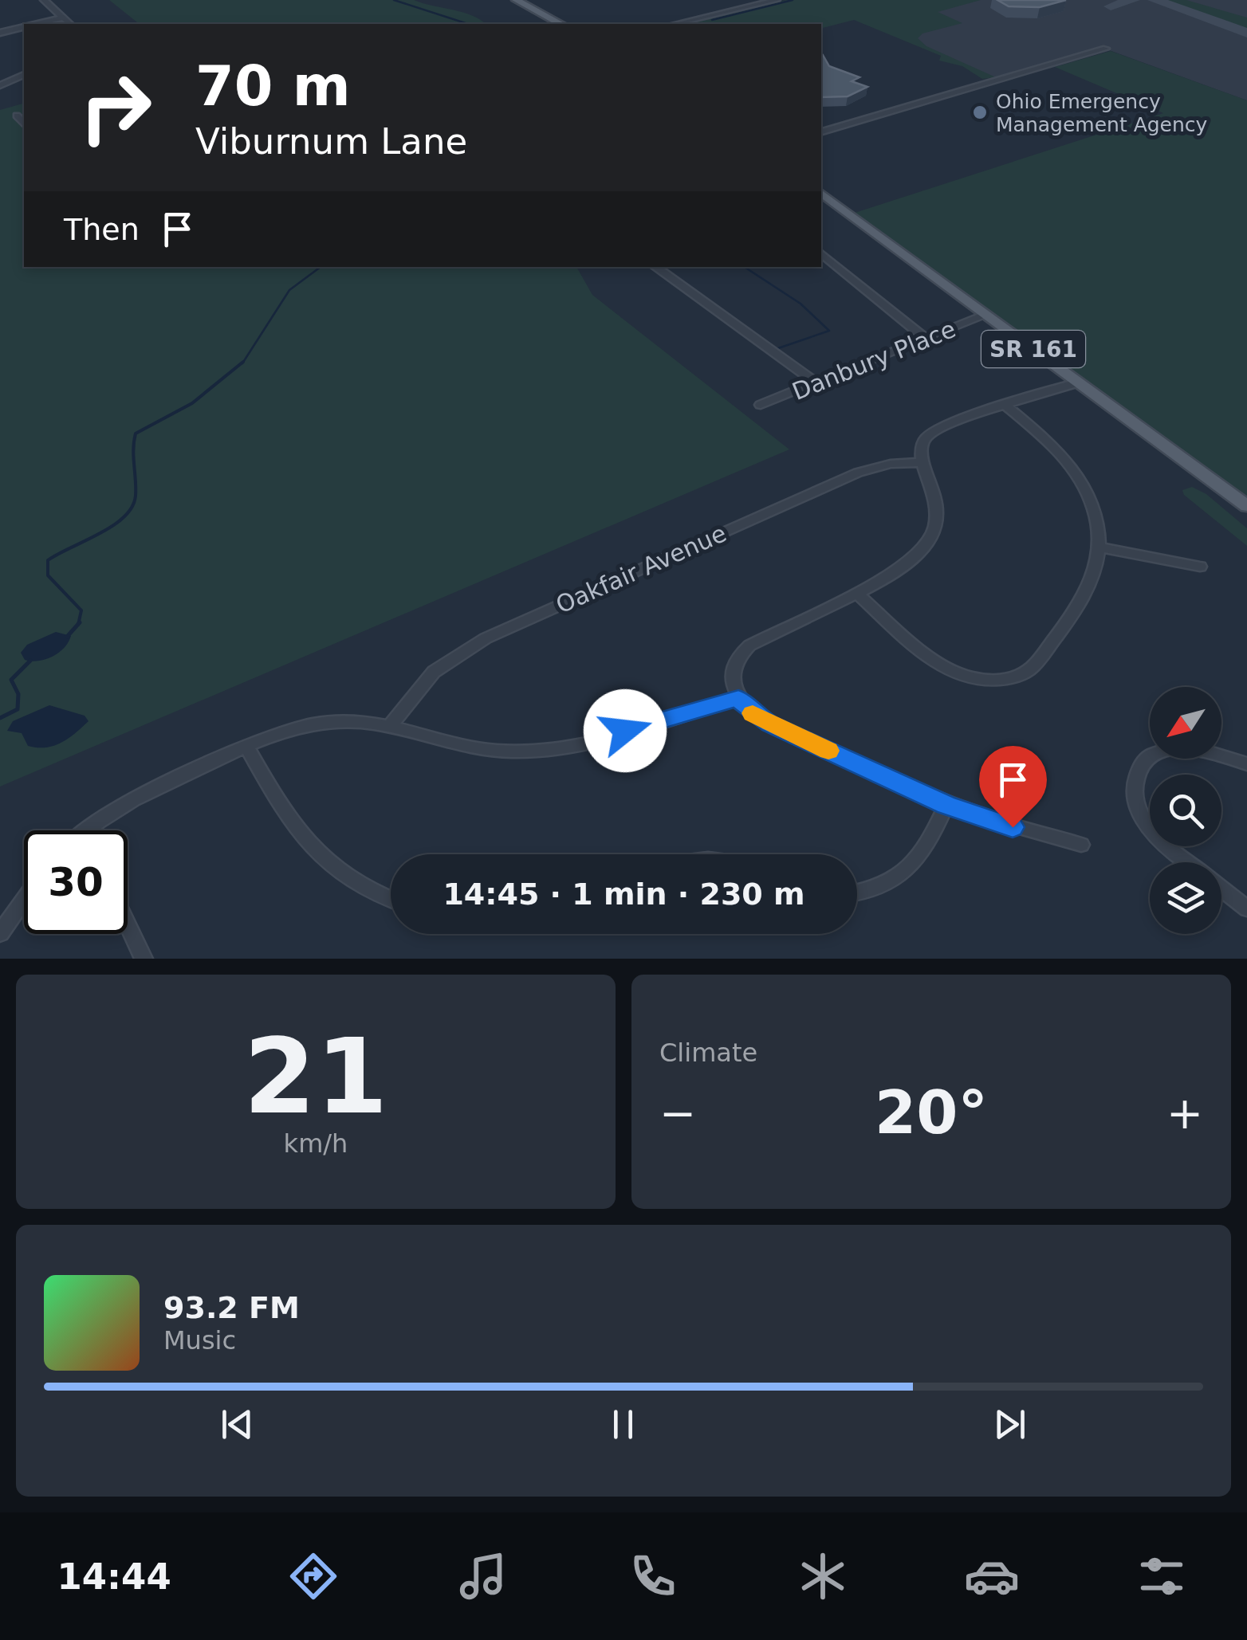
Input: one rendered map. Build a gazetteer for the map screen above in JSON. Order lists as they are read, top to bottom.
{
  "streets": {
    "main road": ["SR 161"],
    "street": ["Danbury Place", "Oakfair Avenue"]
  },
  "crossings": [
    ["SR 161", "Danbury Place"]
  ],
  "places": ["Ohio Emergency Management Agency"],
  "north": "bottom left",
  "page": {
    "turn": ["70 m", "Viburnum Lane"],
    "then": "Then",
    "limit": "30",
    "trip": "14:45 · 1 min · 230 m",
    "tile": [
      ["21", "km/h"],
      "Climate"
    ],
    "heat": ["−", "20°", "+"],
    "song": ["93.2 FM", "Music"],
    "tabs": "14:44"
  }
}
